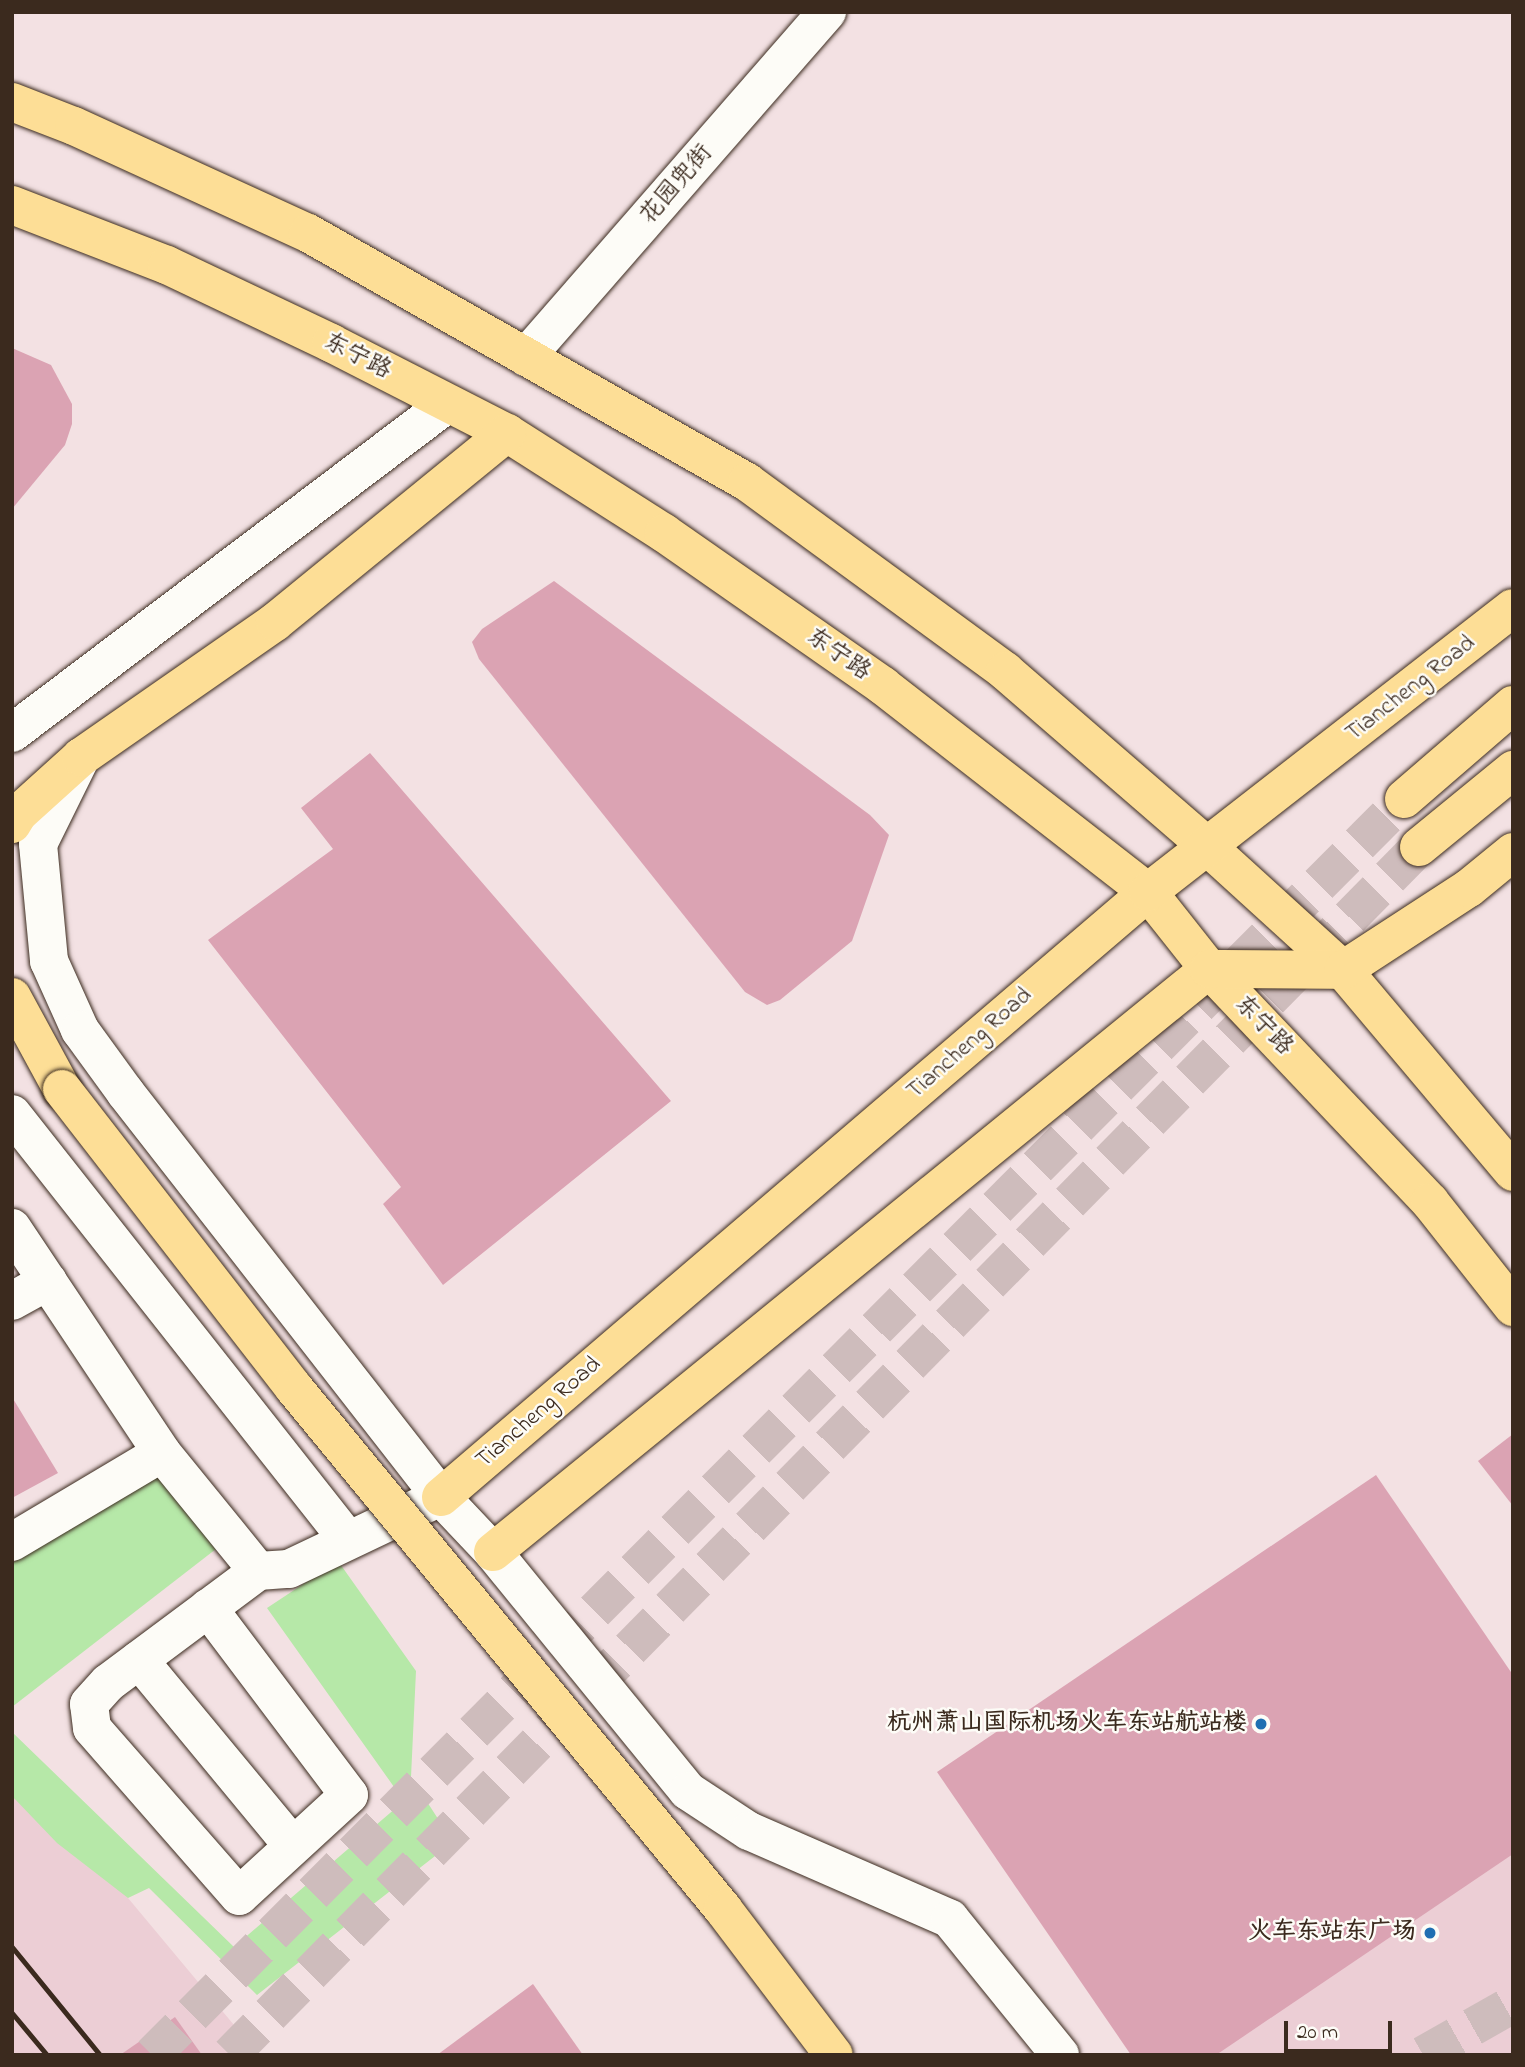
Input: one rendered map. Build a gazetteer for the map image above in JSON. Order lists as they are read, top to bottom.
{
  "streets": {
    "main road": ["东宁路", "Tiancheng Road"],
    "street": ["花园兜街"]
  },
  "crossings": [
    ["东宁路", "Tiancheng Road"]
  ],
  "places": ["杭州萧山国际机场火车东站航站楼", "火车东站东广场"],
  "scale_bar": "20 m"
}
